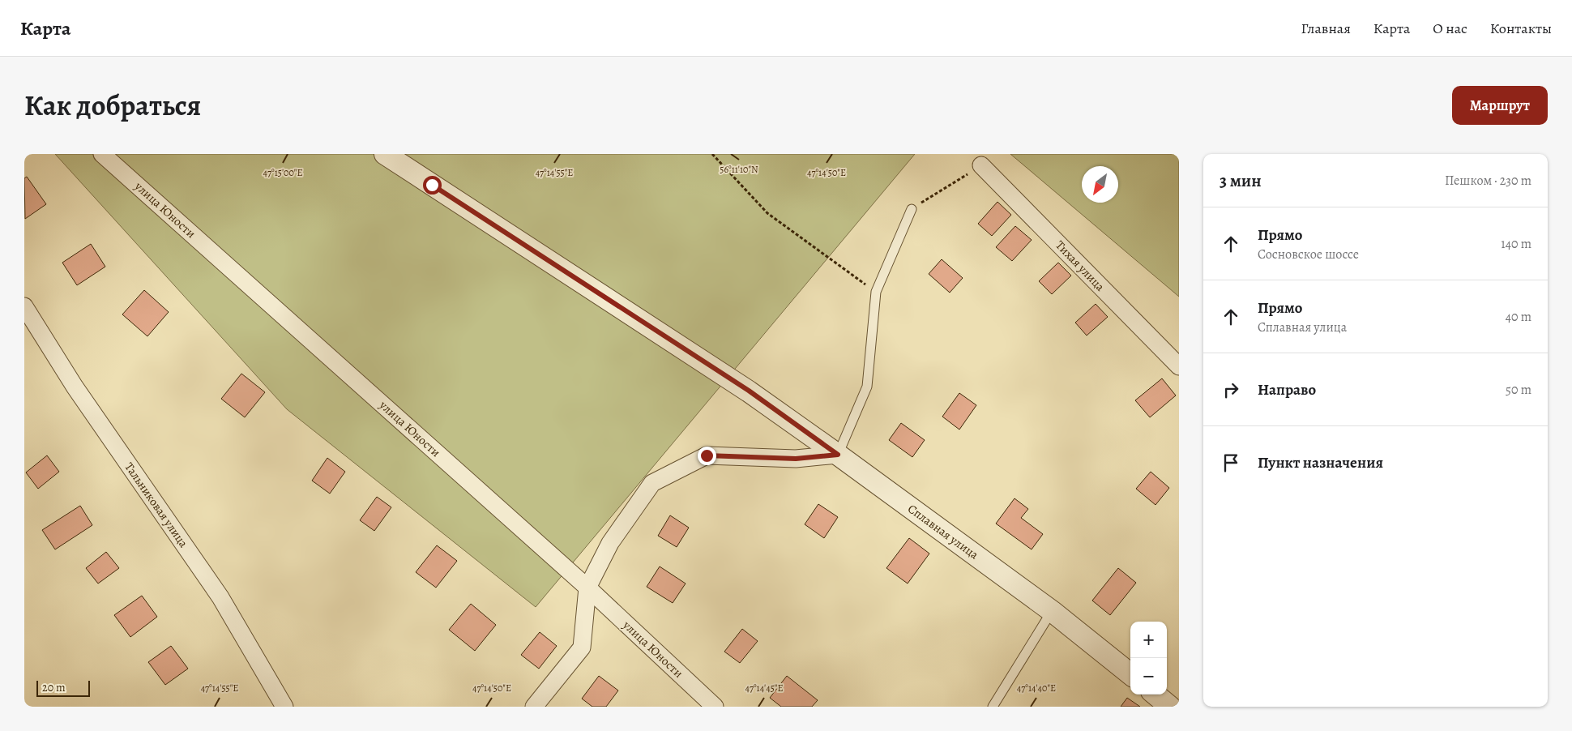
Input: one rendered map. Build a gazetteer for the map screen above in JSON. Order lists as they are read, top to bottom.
{
  "streets": {
    "street": [
      "улица Юности",
      "Тихая улица",
      "Тальниковая улица",
      "Сплавная улица"
    ]
  },
  "scale_bar": "20 m",
  "north": "bottom left",
  "page": {
    "header": "Карта",
    "nav": [
      "Главная",
      "Карта",
      "О нас",
      "Контакты"
    ],
    "title": "Как добраться",
    "buttons": "Маршрут",
    "heading": ["3 мин", "Пешком · 230 m"],
    "list": [
      ["Прямо", "Сосновское шоссе", "140 m"],
      ["Прямо", "Сплавная улица", "40 m"],
      ["Направо", "50 m"],
      "Пункт назначения"
    ],
    "map_buttons": ["+", "−"],
    "scale": "20 m"
  },
  "coordinates": [
    "56°11'10\"N",
    "47°15'00\"E",
    "47°14'55\"E",
    "47°14'50\"E",
    "47°14'45\"E",
    "47°14'40\"E"
  ]
}
